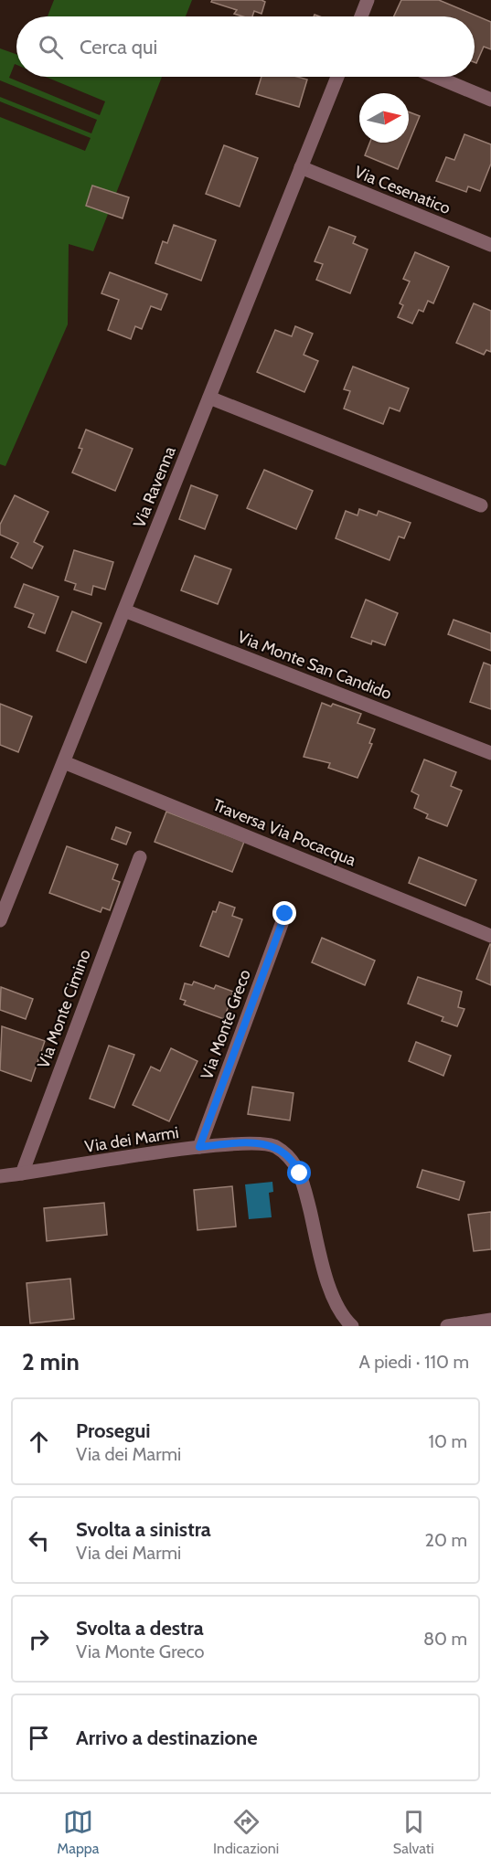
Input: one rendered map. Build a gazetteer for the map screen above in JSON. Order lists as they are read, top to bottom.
{
  "streets": {
    "street": [
      "Via Cesenatico",
      "Via Ravenna",
      "Via Monte San Candido",
      "Traversa Via Pocacqua",
      "Via Monte Cimino",
      "Via Monte Greco",
      "Via dei Marmi"
    ]
  },
  "crossings": [
    ["Via Cesenatico", "Via Ravenna"],
    ["Via Ravenna", "Via Monte San Candido"],
    ["Via Ravenna", "Traversa Via Pocacqua"],
    ["Via Monte Cimino", "Via dei Marmi"],
    ["Via Monte Greco", "Via dei Marmi"]
  ],
  "north": "right",
  "page": {
    "search": "Cerca qui",
    "heading": ["2 min", "A piedi · 110 m"],
    "list": [
      ["Prosegui", "Via dei Marmi", "10 m"],
      ["Svolta a sinistra", "Via dei Marmi", "20 m"],
      ["Svolta a destra", "Via Monte Greco", "80 m"],
      "Arrivo a destinazione"
    ],
    "nav": ["Mappa", "Indicazioni", "Salvati"]
  }
}
